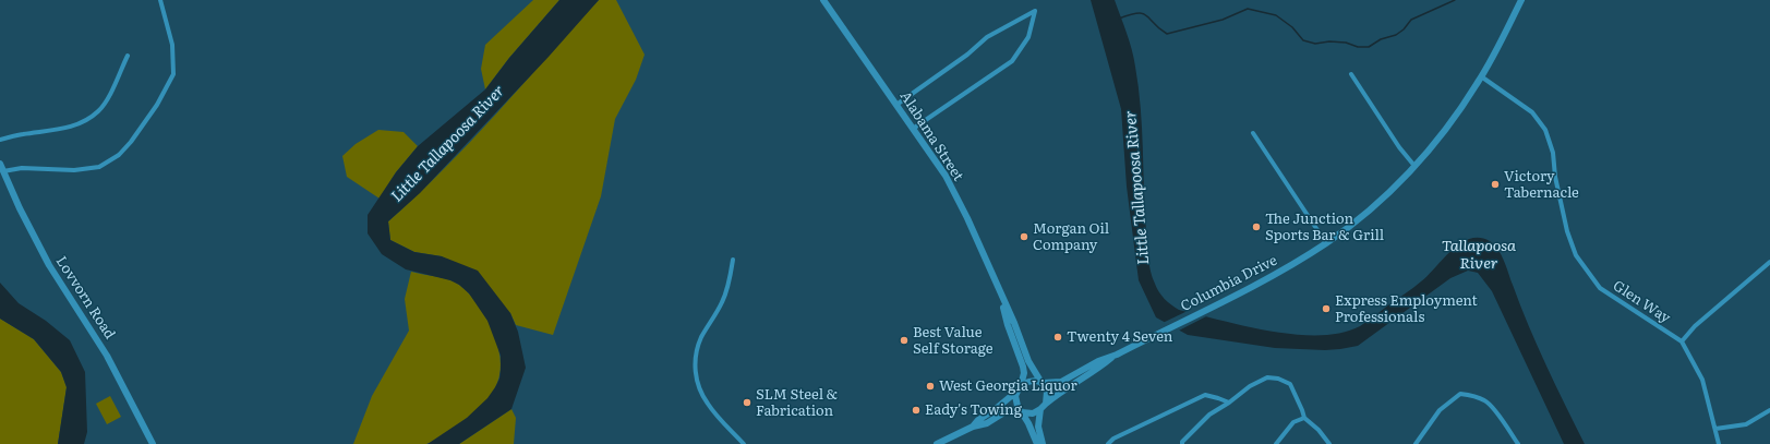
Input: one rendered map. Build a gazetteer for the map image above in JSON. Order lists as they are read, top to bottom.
{
  "streets": {
    "main road": ["Alabama Street", "Columbia Drive", "Lovvorn Road"],
    "street": ["Glen Way"]
  },
  "crossings": [
    ["Alabama Street", "Columbia Drive"],
    ["Columbia Drive", "Glen Way"]
  ],
  "water": ["Little Tallapoosa River", "Tallapoosa River"],
  "places": [
    "Victory Tabernacle",
    "The Junction Sports Bar & Grill",
    "Morgan Oil Company",
    "Express Employment Professionals",
    "Twenty 4 Seven",
    "Best Value Self Storage",
    "West Georgia Liquor",
    "SLM Steel & Fabrication",
    "Eady's Towing"
  ]
}
